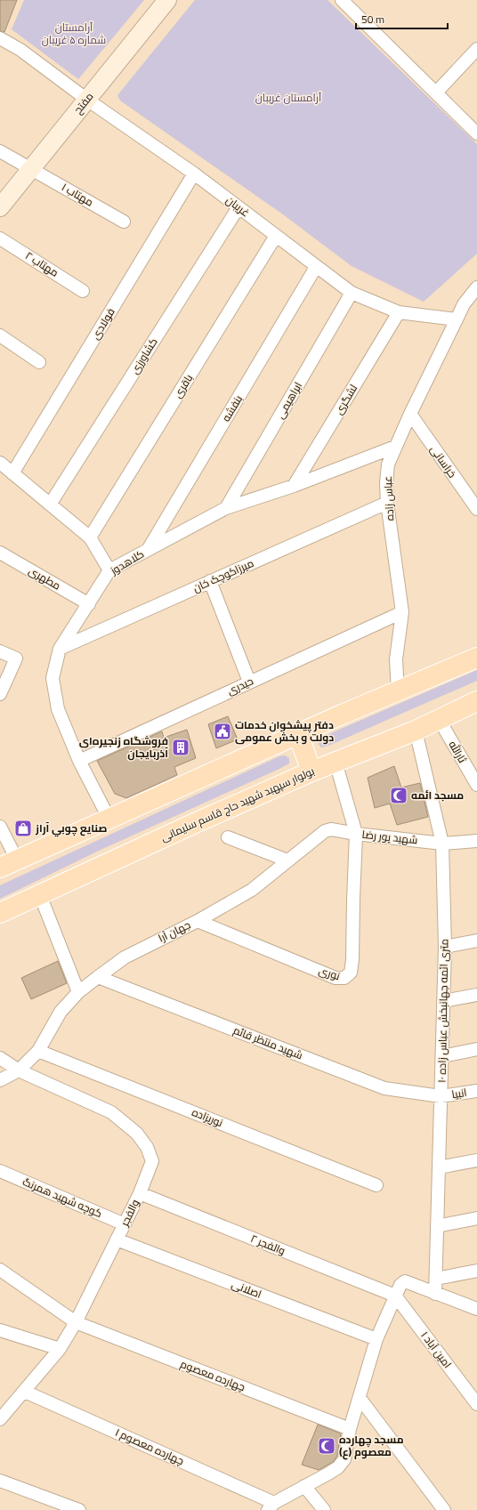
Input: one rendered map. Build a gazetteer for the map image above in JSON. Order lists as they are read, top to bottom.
{
  "streets": {
    "main road": ["مفتح", "بولوار سپهبد شهید حاج قاسم سلیمانی"],
    "street": [
      "مهتاب ۱",
      "غریبان",
      "مهتاب ۲",
      "فولادی",
      "کشاورزی",
      "باقری",
      "لشگری",
      "ابراهیمی",
      "بنفشه",
      "خراسانی",
      "عباس زاده",
      "کلاهدوز",
      "میرزاکوچک خان",
      "مطهری",
      "حیدری",
      "ثارالله",
      "شهید پور رضا",
      "جهان آرا",
      "نوری",
      "۱۰ متری ائمه جهانبخش عباس زاده",
      "شهید منتظر قائم",
      "انبیا",
      "نوریزاده",
      "کوچه شهید همرنگ",
      "والفجر",
      "والفجر ۲",
      "اصلانی",
      "۱ امین آباد",
      "چهارده معصوم",
      "چهارده معصوم ۱"
    ]
  },
  "crossings": [
    ["مفتح", "مهتاب ۱"],
    ["مفتح", "غریبان"],
    ["غریبان", "فولادی"],
    ["غریبان", "کشاورزی"],
    ["غریبان", "باقری"],
    ["غریبان", "لشگری"],
    ["غریبان", "ابراهیمی"],
    ["غریبان", "بنفشه"],
    ["غریبان", "عباس زاده"],
    ["لشگری", "کلاهدوز"],
    ["ابراهیمی", "کلاهدوز"],
    ["بنفشه", "کلاهدوز"],
    ["خراسانی", "عباس زاده"],
    ["عباس زاده", "کلاهدوز"],
    ["عباس زاده", "میرزاکوچک خان"],
    ["عباس زاده", "حیدری"],
    ["کلاهدوز", "میرزاکوچک خان"],
    ["کلاهدوز", "مطهری"],
    ["کلاهدوز", "حیدری"],
    ["ثارالله", "بولوار سپهبد شهید حاج قاسم سلیمانی"],
    ["بولوار سپهبد شهید حاج قاسم سلیمانی", "شهید پور رضا"],
    ["بولوار سپهبد شهید حاج قاسم سلیمانی", "۱۰ متری ائمه جهانبخش عباس زاده"],
    ["شهید پور رضا", "جهان آرا"],
    ["شهید پور رضا", "نوری"],
    ["شهید پور رضا", "۱۰ متری ائمه جهانبخش عباس زاده"],
    ["جهان آرا", "نوری"],
    ["جهان آرا", "شهید منتظر قائم"],
    ["جهان آرا", "نوریزاده"],
    ["جهان آرا", "والفجر"],
    ["۱۰ متری ائمه جهانبخش عباس زاده", "شهید منتظر قائم"],
    ["۱۰ متری ائمه جهانبخش عباس زاده", "انبیا"],
    ["شهید منتظر قائم", "انبیا"],
    ["کوچه شهید همرنگ", "والفجر"],
    ["والفجر", "والفجر ۲"],
    ["والفجر", "اصلانی"],
    ["والفجر", "چهارده معصوم"],
    ["والفجر", "چهارده معصوم ۱"],
    ["والفجر ۲", "۱ امین آباد"]
  ],
  "parks": ["آرامستان شماره ۵ غریبان", "آرامستان غریبان"],
  "places": {
    "public building": ["دفتر پیشخوان خدمات دولت و بخش عمومی"],
    "building": ["فروشگاه زنجیره‌ای آذربایجان"],
    "mosque": ["مسجد ائمه", "مسجد چهارده معصوم (ع)"],
    "shop": ["صنايع چوبي آراز"]
  },
  "scale_bar": "50 m"
}
